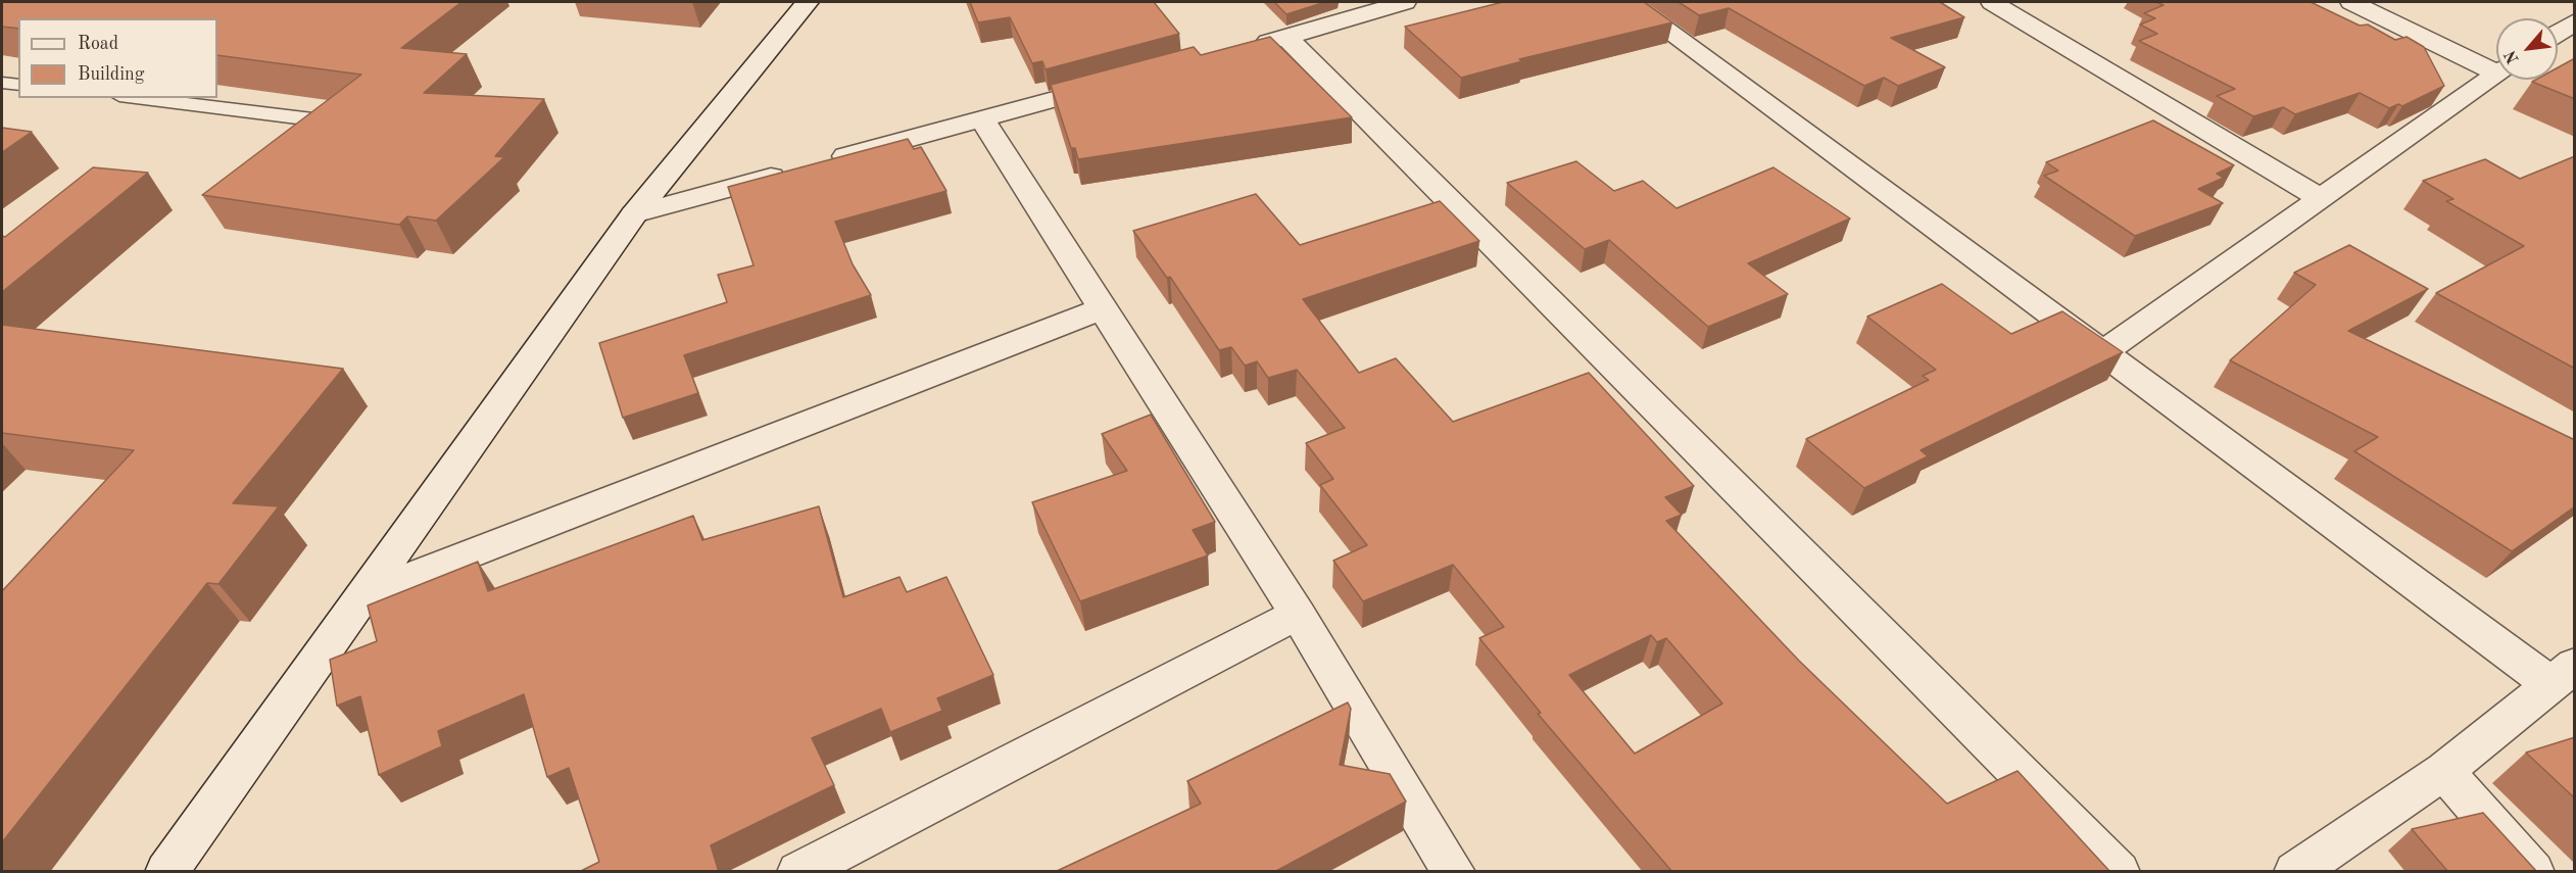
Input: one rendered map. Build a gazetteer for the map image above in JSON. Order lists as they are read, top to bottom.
{
  "legend": ["Road", "Building"],
  "north": "bottom left"
}
